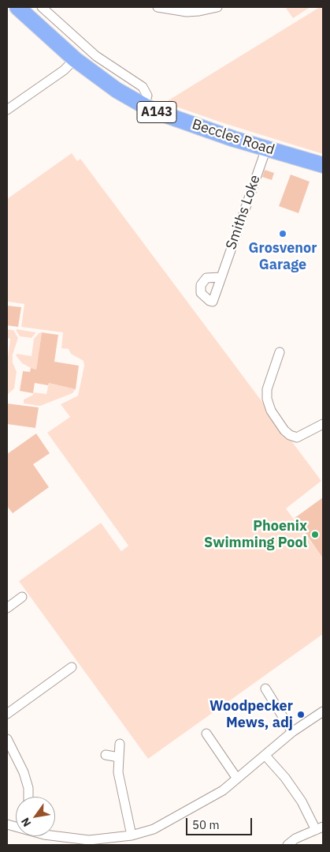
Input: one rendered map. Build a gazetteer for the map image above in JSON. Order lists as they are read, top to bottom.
{
  "streets": {
    "highway": ["A143", "Beccles Road"],
    "street": ["Smiths Loke"]
  },
  "crossings": [
    ["Beccles Road", "Smiths Loke"]
  ],
  "places": ["Grosvenor Garage", "Phoenix Swimming Pool", "Woodpecker Mews, adj"],
  "scale_bar": "50 m",
  "north": "bottom left"
}
